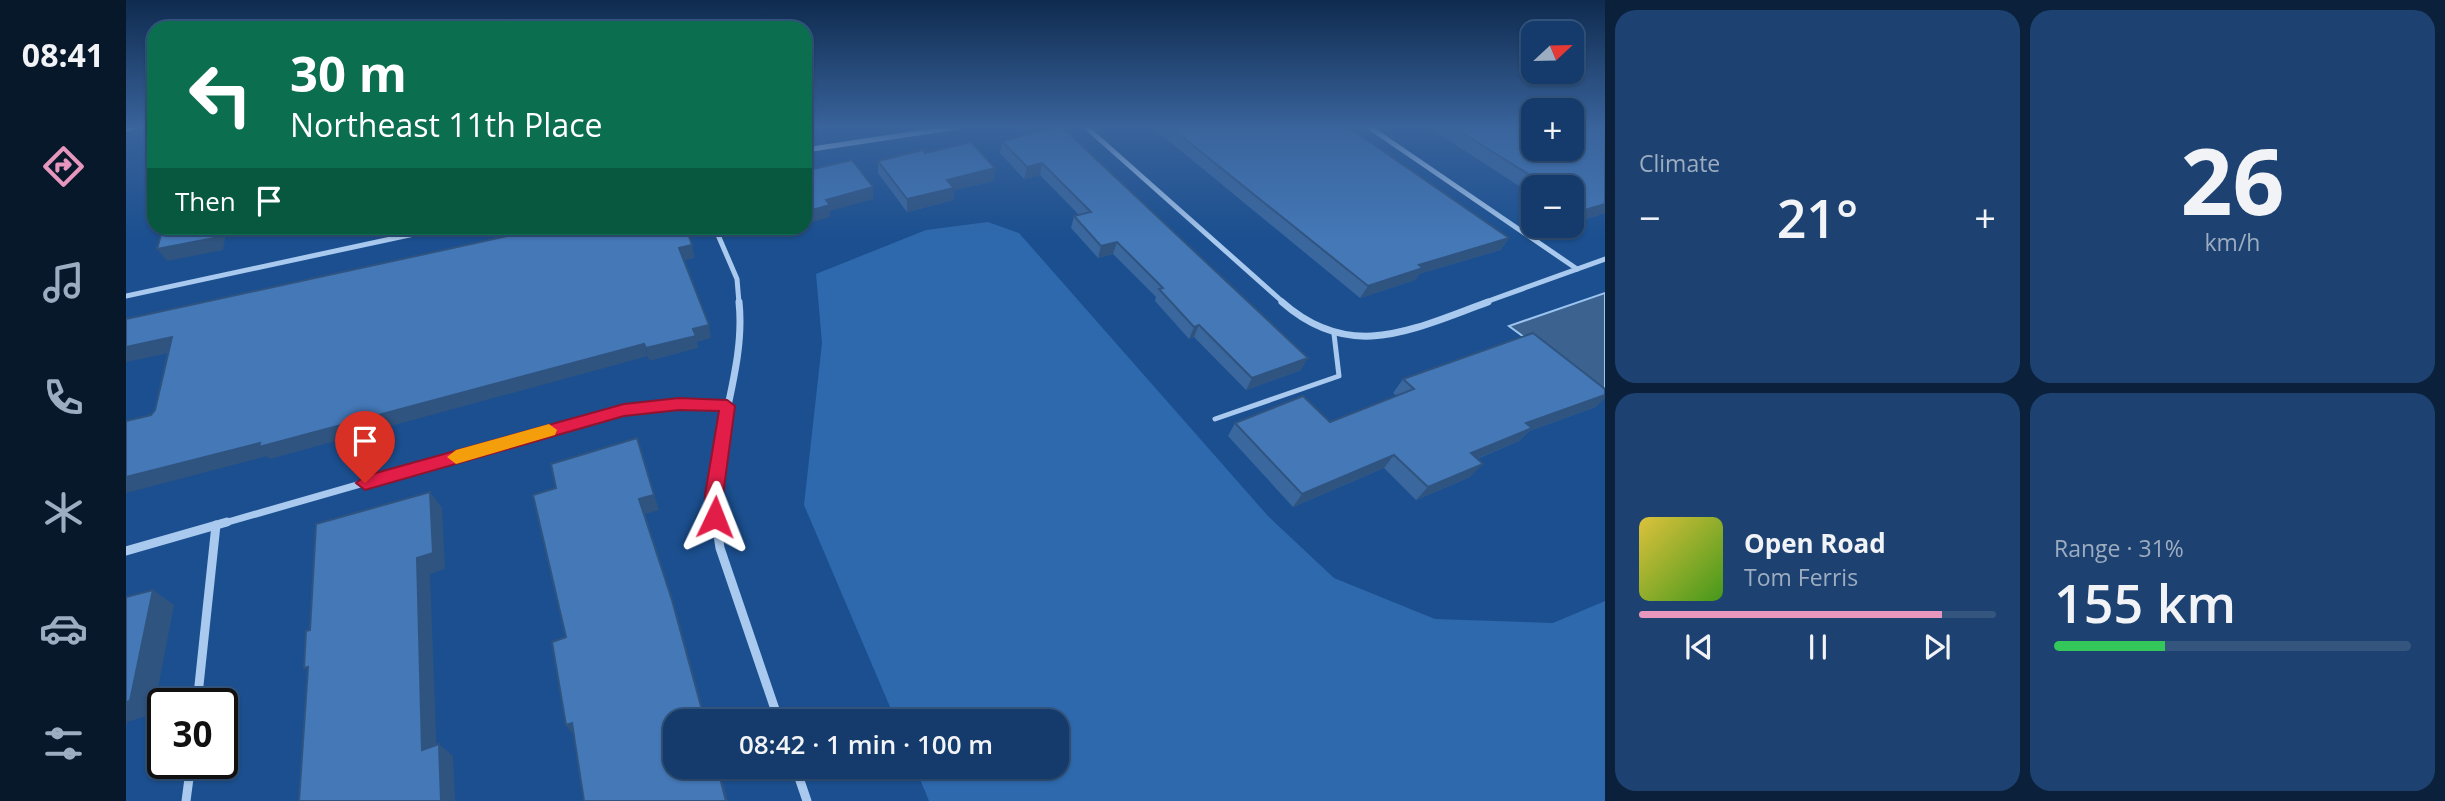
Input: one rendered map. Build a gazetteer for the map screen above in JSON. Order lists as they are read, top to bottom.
{
  "north": "right",
  "page": {
    "tabs": "08:41",
    "tile": [
      "Climate",
      ["26", "km/h"],
      ["Range · 31%", "155 km"]
    ],
    "map_buttons": ["+", "−"],
    "turn": ["30 m", "Northeast 11th Place"],
    "then": "Then",
    "heat": ["−", "21°", "+"],
    "song": ["Open Road", "Tom Ferris"],
    "limit": "30",
    "trip": "08:42 · 1 min · 100 m"
  }
}
